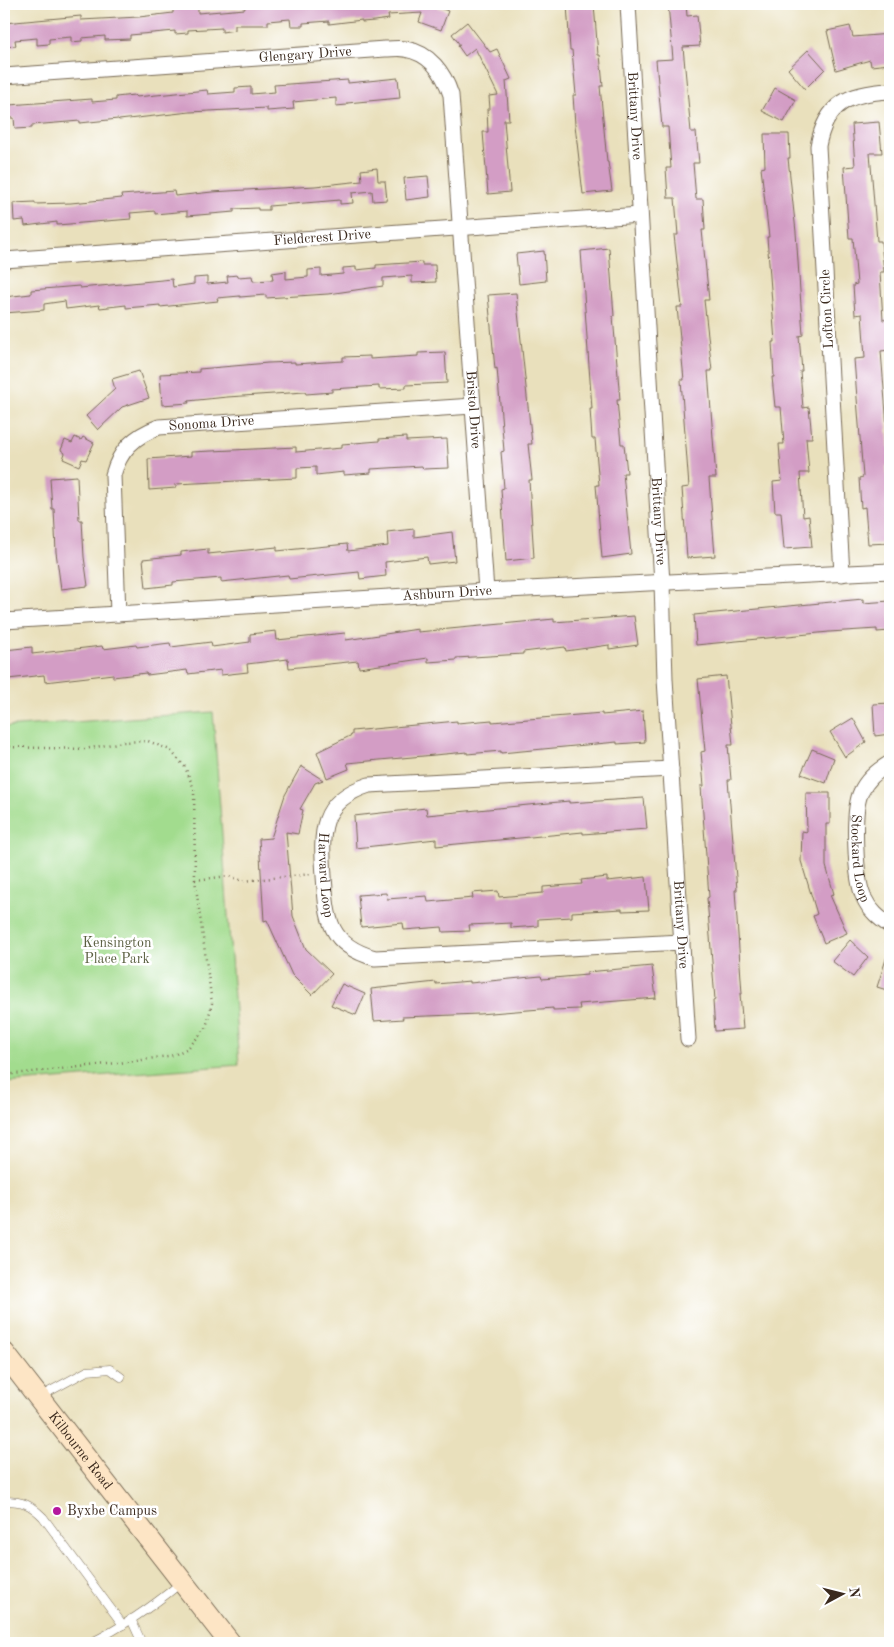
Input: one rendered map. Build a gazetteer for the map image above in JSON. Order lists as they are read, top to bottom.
{
  "streets": {
    "main road": ["Kilbourne Road"],
    "street": [
      "Glengary Drive",
      "Brittany Drive",
      "Fieldcrest Drive",
      "Lofton Circle",
      "Bristol Drive",
      "Sonoma Drive",
      "Ashburn Drive",
      "Stockard Loop",
      "Harvard Loop"
    ]
  },
  "crossings": [
    ["Glengary Drive", "Fieldcrest Drive"],
    ["Glengary Drive", "Bristol Drive"],
    ["Brittany Drive", "Fieldcrest Drive"],
    ["Brittany Drive", "Ashburn Drive"],
    ["Brittany Drive", "Harvard Loop"],
    ["Fieldcrest Drive", "Bristol Drive"],
    ["Lofton Circle", "Ashburn Drive"],
    ["Bristol Drive", "Sonoma Drive"],
    ["Bristol Drive", "Ashburn Drive"],
    ["Sonoma Drive", "Ashburn Drive"]
  ],
  "parks": ["Kensington Place Park"],
  "places": ["Byxbe Campus"],
  "north": "right"
}
